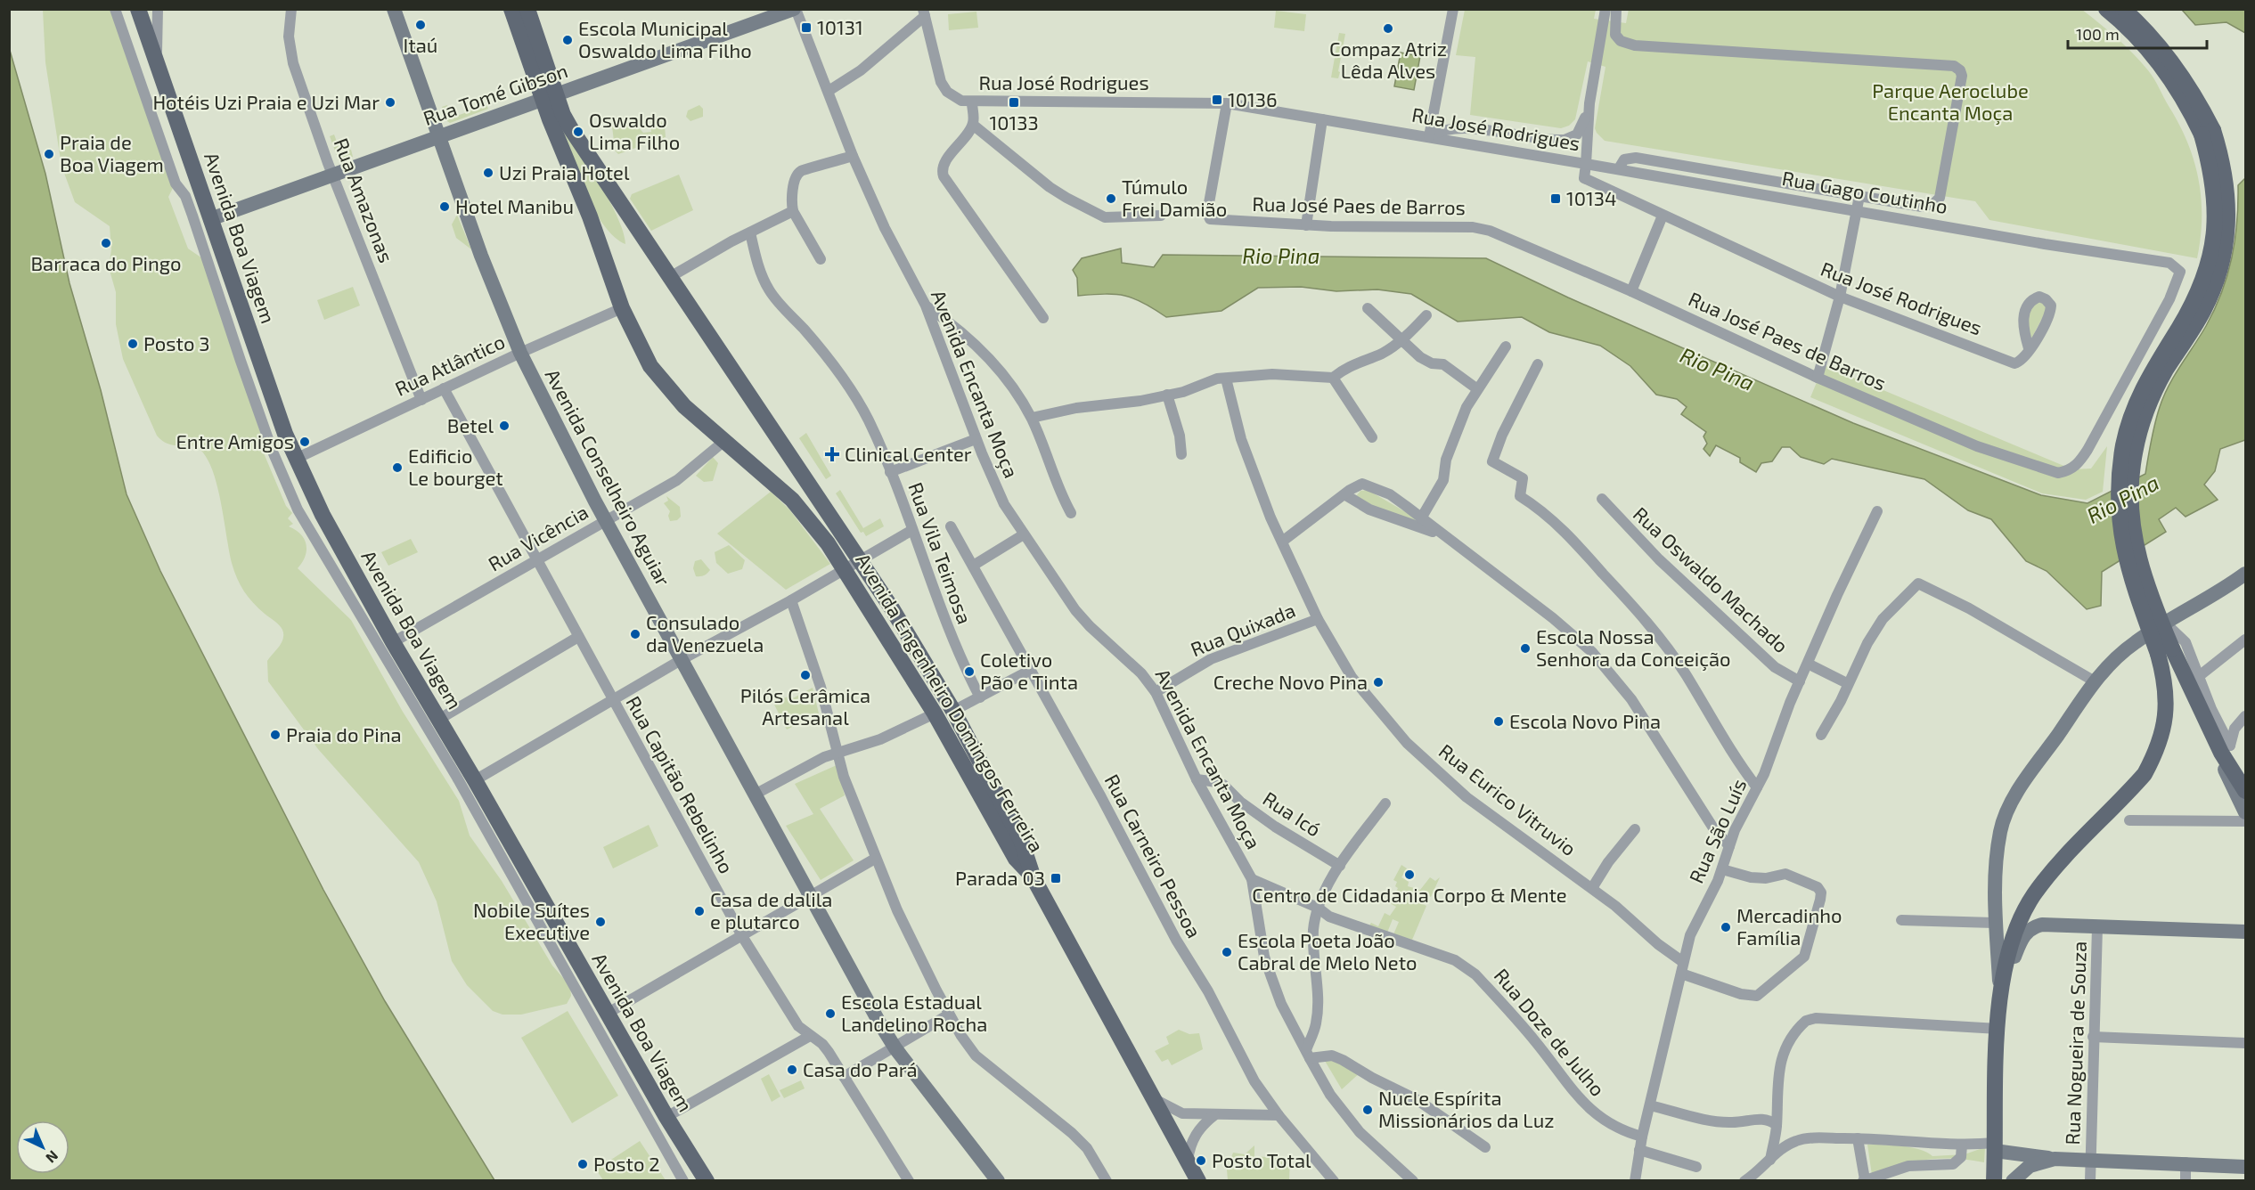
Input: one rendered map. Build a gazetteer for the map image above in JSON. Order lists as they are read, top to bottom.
{
  "streets": {
    "main road": ["Avenida Boa Viagem", "Avenida Engenheiro Domingos Ferreira"],
    "street": [
      "Rua José Rodrigues",
      "Rua Tomé Gibson",
      "Rua Gago Coutinho",
      "Rua Amazonas",
      "Rua José Paes de Barros",
      "Rua Atlântico",
      "Avenida Encanta Moça",
      "Avenida Conselheiro Aguiar",
      "Rua Vicência",
      "Rua Vila Teimosa",
      "Rua Oswaldo Machado",
      "Rua Quixada",
      "Rua Capitão Rebelinho",
      "Rua Eurico Vitruvio",
      "Rua Icó",
      "Rua São Luís",
      "Rua Carneiro Pessoa",
      "Rua Doze de Julho",
      "Rua Nogueira de Souza"
    ]
  },
  "crossings": [
    ["Rua José Rodrigues", "Rua Gago Coutinho"],
    ["Rua José Rodrigues", "Rua José Paes de Barros"],
    ["Rua Tomé Gibson", "Rua Amazonas"],
    ["Rua Tomé Gibson", "Avenida Boa Viagem"],
    ["Rua Tomé Gibson", "Avenida Encanta Moça"],
    ["Rua Tomé Gibson", "Avenida Conselheiro Aguiar"],
    ["Rua Tomé Gibson", "Avenida Engenheiro Domingos Ferreira"],
    ["Rua Gago Coutinho", "Rua José Paes de Barros"],
    ["Rua Amazonas", "Rua Atlântico"],
    ["Avenida Boa Viagem", "Rua Atlântico"],
    ["Avenida Boa Viagem", "Rua Vicência"],
    ["Rua Atlântico", "Avenida Conselheiro Aguiar"],
    ["Rua Atlântico", "Avenida Engenheiro Domingos Ferreira"],
    ["Rua Atlântico", "Rua Capitão Rebelinho"],
    ["Avenida Encanta Moça", "Rua Quixada"],
    ["Avenida Encanta Moça", "Rua Icó"],
    ["Avenida Encanta Moça", "Rua Doze de Julho"],
    ["Avenida Conselheiro Aguiar", "Rua Vicência"],
    ["Rua Vicência", "Avenida Engenheiro Domingos Ferreira"],
    ["Rua Vicência", "Rua Capitão Rebelinho"],
    ["Rua Oswaldo Machado", "Rua São Luís"],
    ["Rua Quixada", "Rua Eurico Vitruvio"],
    ["Rua Eurico Vitruvio", "Rua São Luís"],
    ["Rua São Luís", "Rua Doze de Julho"]
  ],
  "water": ["Rio Pina"],
  "parks": ["Parque Aeroclube Encanta Moça"],
  "places": {
    "other": [
      "Itaú",
      "Compaz Atriz Lêda Alves",
      "Escola Municipal Oswaldo Lima Filho",
      "Hotéis Uzi Praia e Uzi Mar",
      "Oswaldo Lima Filho",
      "Praia de Boa Viagem",
      "Uzi Praia Hotel",
      "Túmulo Frei Damião",
      "Hotel Manibu",
      "Barraca do Pingo",
      "Posto 3",
      "Betel",
      "Entre Amigos",
      "Edificio Le bourget",
      "Consulado da Venezuela",
      "Escola Nossa Senhora da Conceição",
      "Coletivo Pão e Tinta",
      "Pilós Cerâmica Artesanal",
      "Creche Novo Pina",
      "Escola Novo Pina",
      "Praia do Pina",
      "Centro de Cidadania Corpo & Mente",
      "Casa de dalila e plutarco",
      "Nobile Suítes Executive",
      "Mercadinho Família",
      "Escola Poeta João Cabral de Melo Neto",
      "Escola Estadual Landelino Rocha",
      "Casa do Pará",
      "Nucle Espírita Missionários da Luz",
      "Posto Total",
      "Posto 2"
    ],
    "transit": [
      "10131",
      "10136",
      "10133",
      "10134",
      "Parada 03"
    ],
    "health": ["Clinical Center"]
  },
  "scale_bar": "100 m",
  "north": "bottom right"
}
